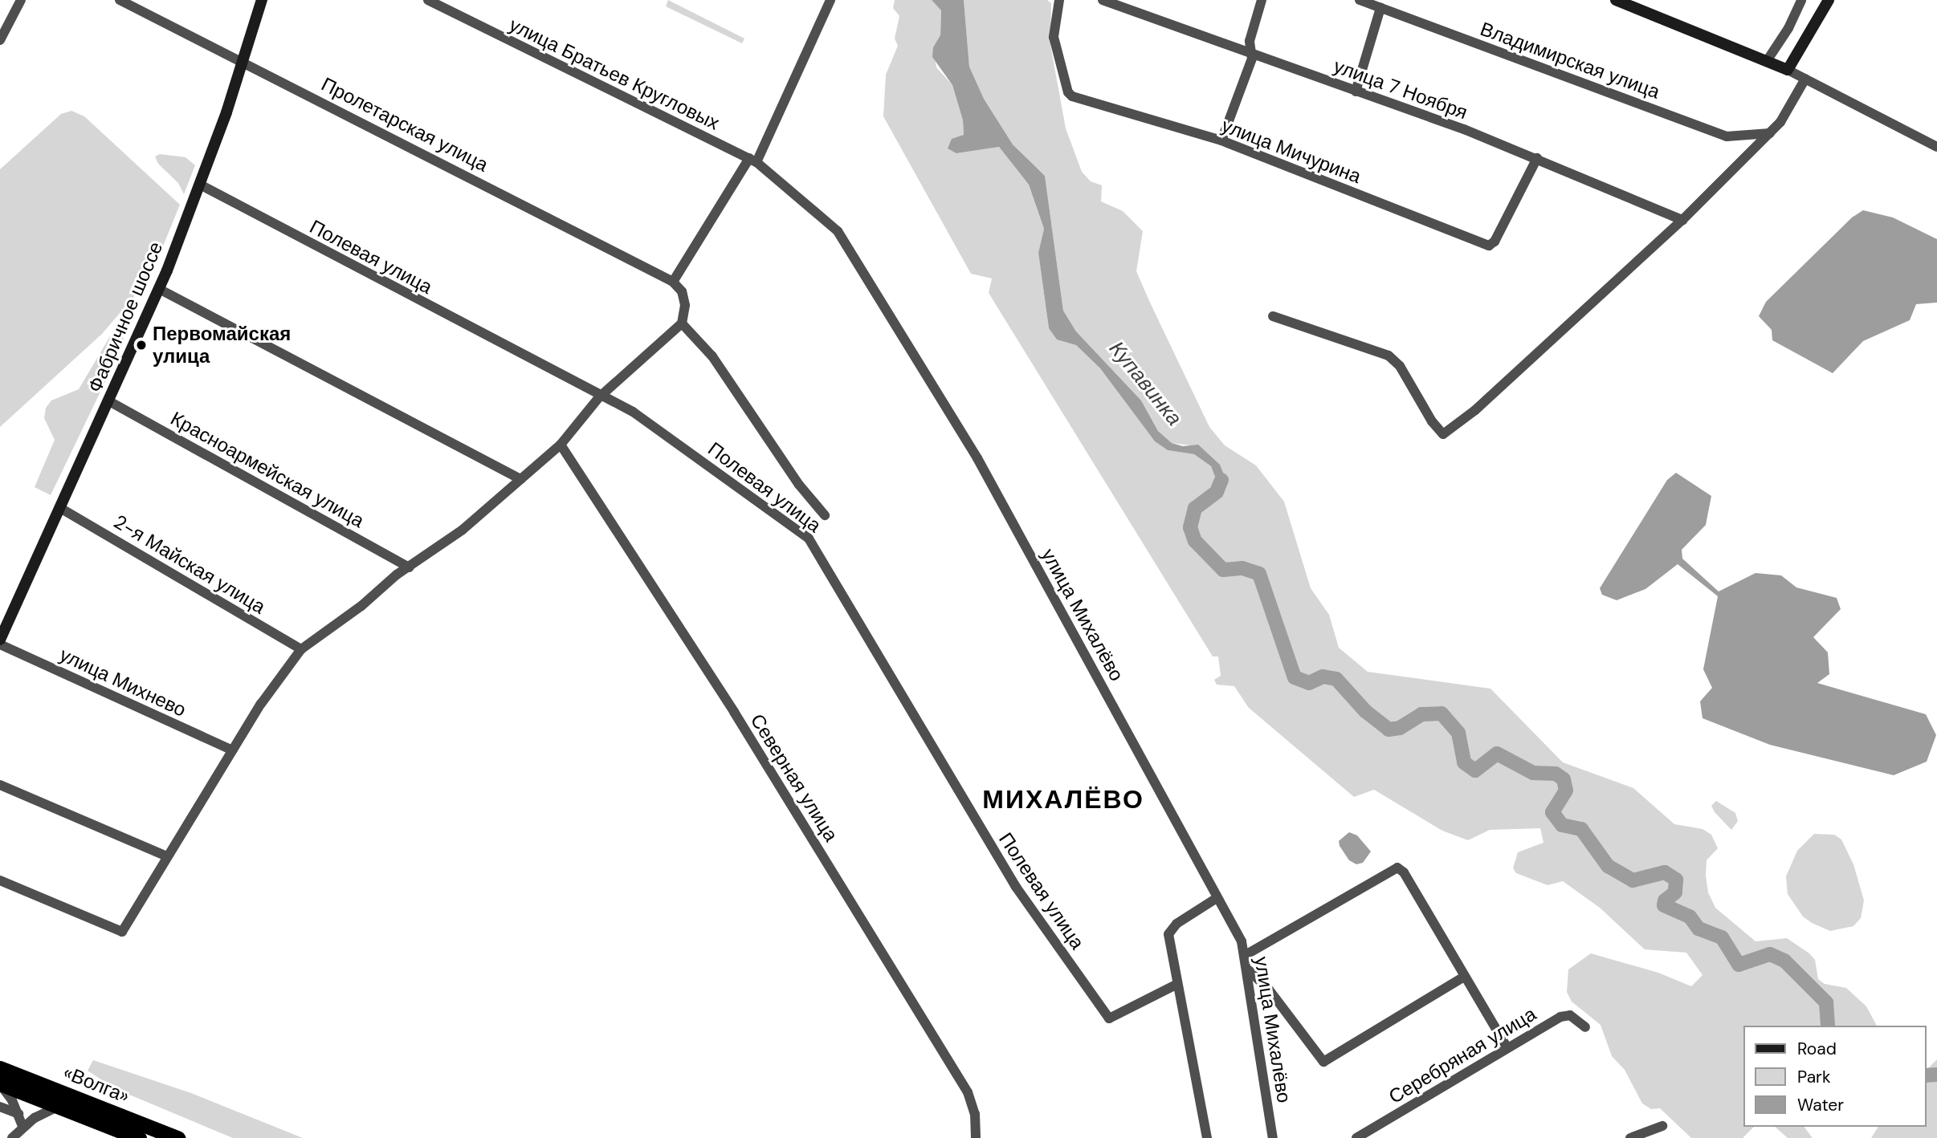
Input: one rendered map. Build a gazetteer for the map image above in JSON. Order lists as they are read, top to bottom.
{
  "streets": {
    "highway": ["«Волга»"],
    "main road": ["Фабричное шоссе"],
    "street": [
      "Владимирская улица",
      "улица Братьев Кругловых",
      "улица 7 Ноября",
      "Пролетарская улица",
      "улица Мичурина",
      "Полевая улица",
      "Красноармейская улица",
      "2-я Майская улица",
      "улица Михалёво",
      "улица Михнево",
      "Северная улица",
      "Серебряная улица"
    ]
  },
  "crossings": [
    ["улица Братьев Кругловых", "улица Михалёво"],
    ["улица 7 Ноября", "улица Мичурина"],
    ["Пролетарская улица", "Фабричное шоссе"],
    ["Полевая улица", "Фабричное шоссе"],
    ["Фабричное шоссе", "Красноармейская улица"],
    ["Фабричное шоссе", "2-я Майская улица"]
  ],
  "districts": ["МИХАЛЁВО"],
  "water": ["Купавинка"],
  "places": ["Первомайская улица"],
  "legend": ["Road", "Park", "Water"]
}
